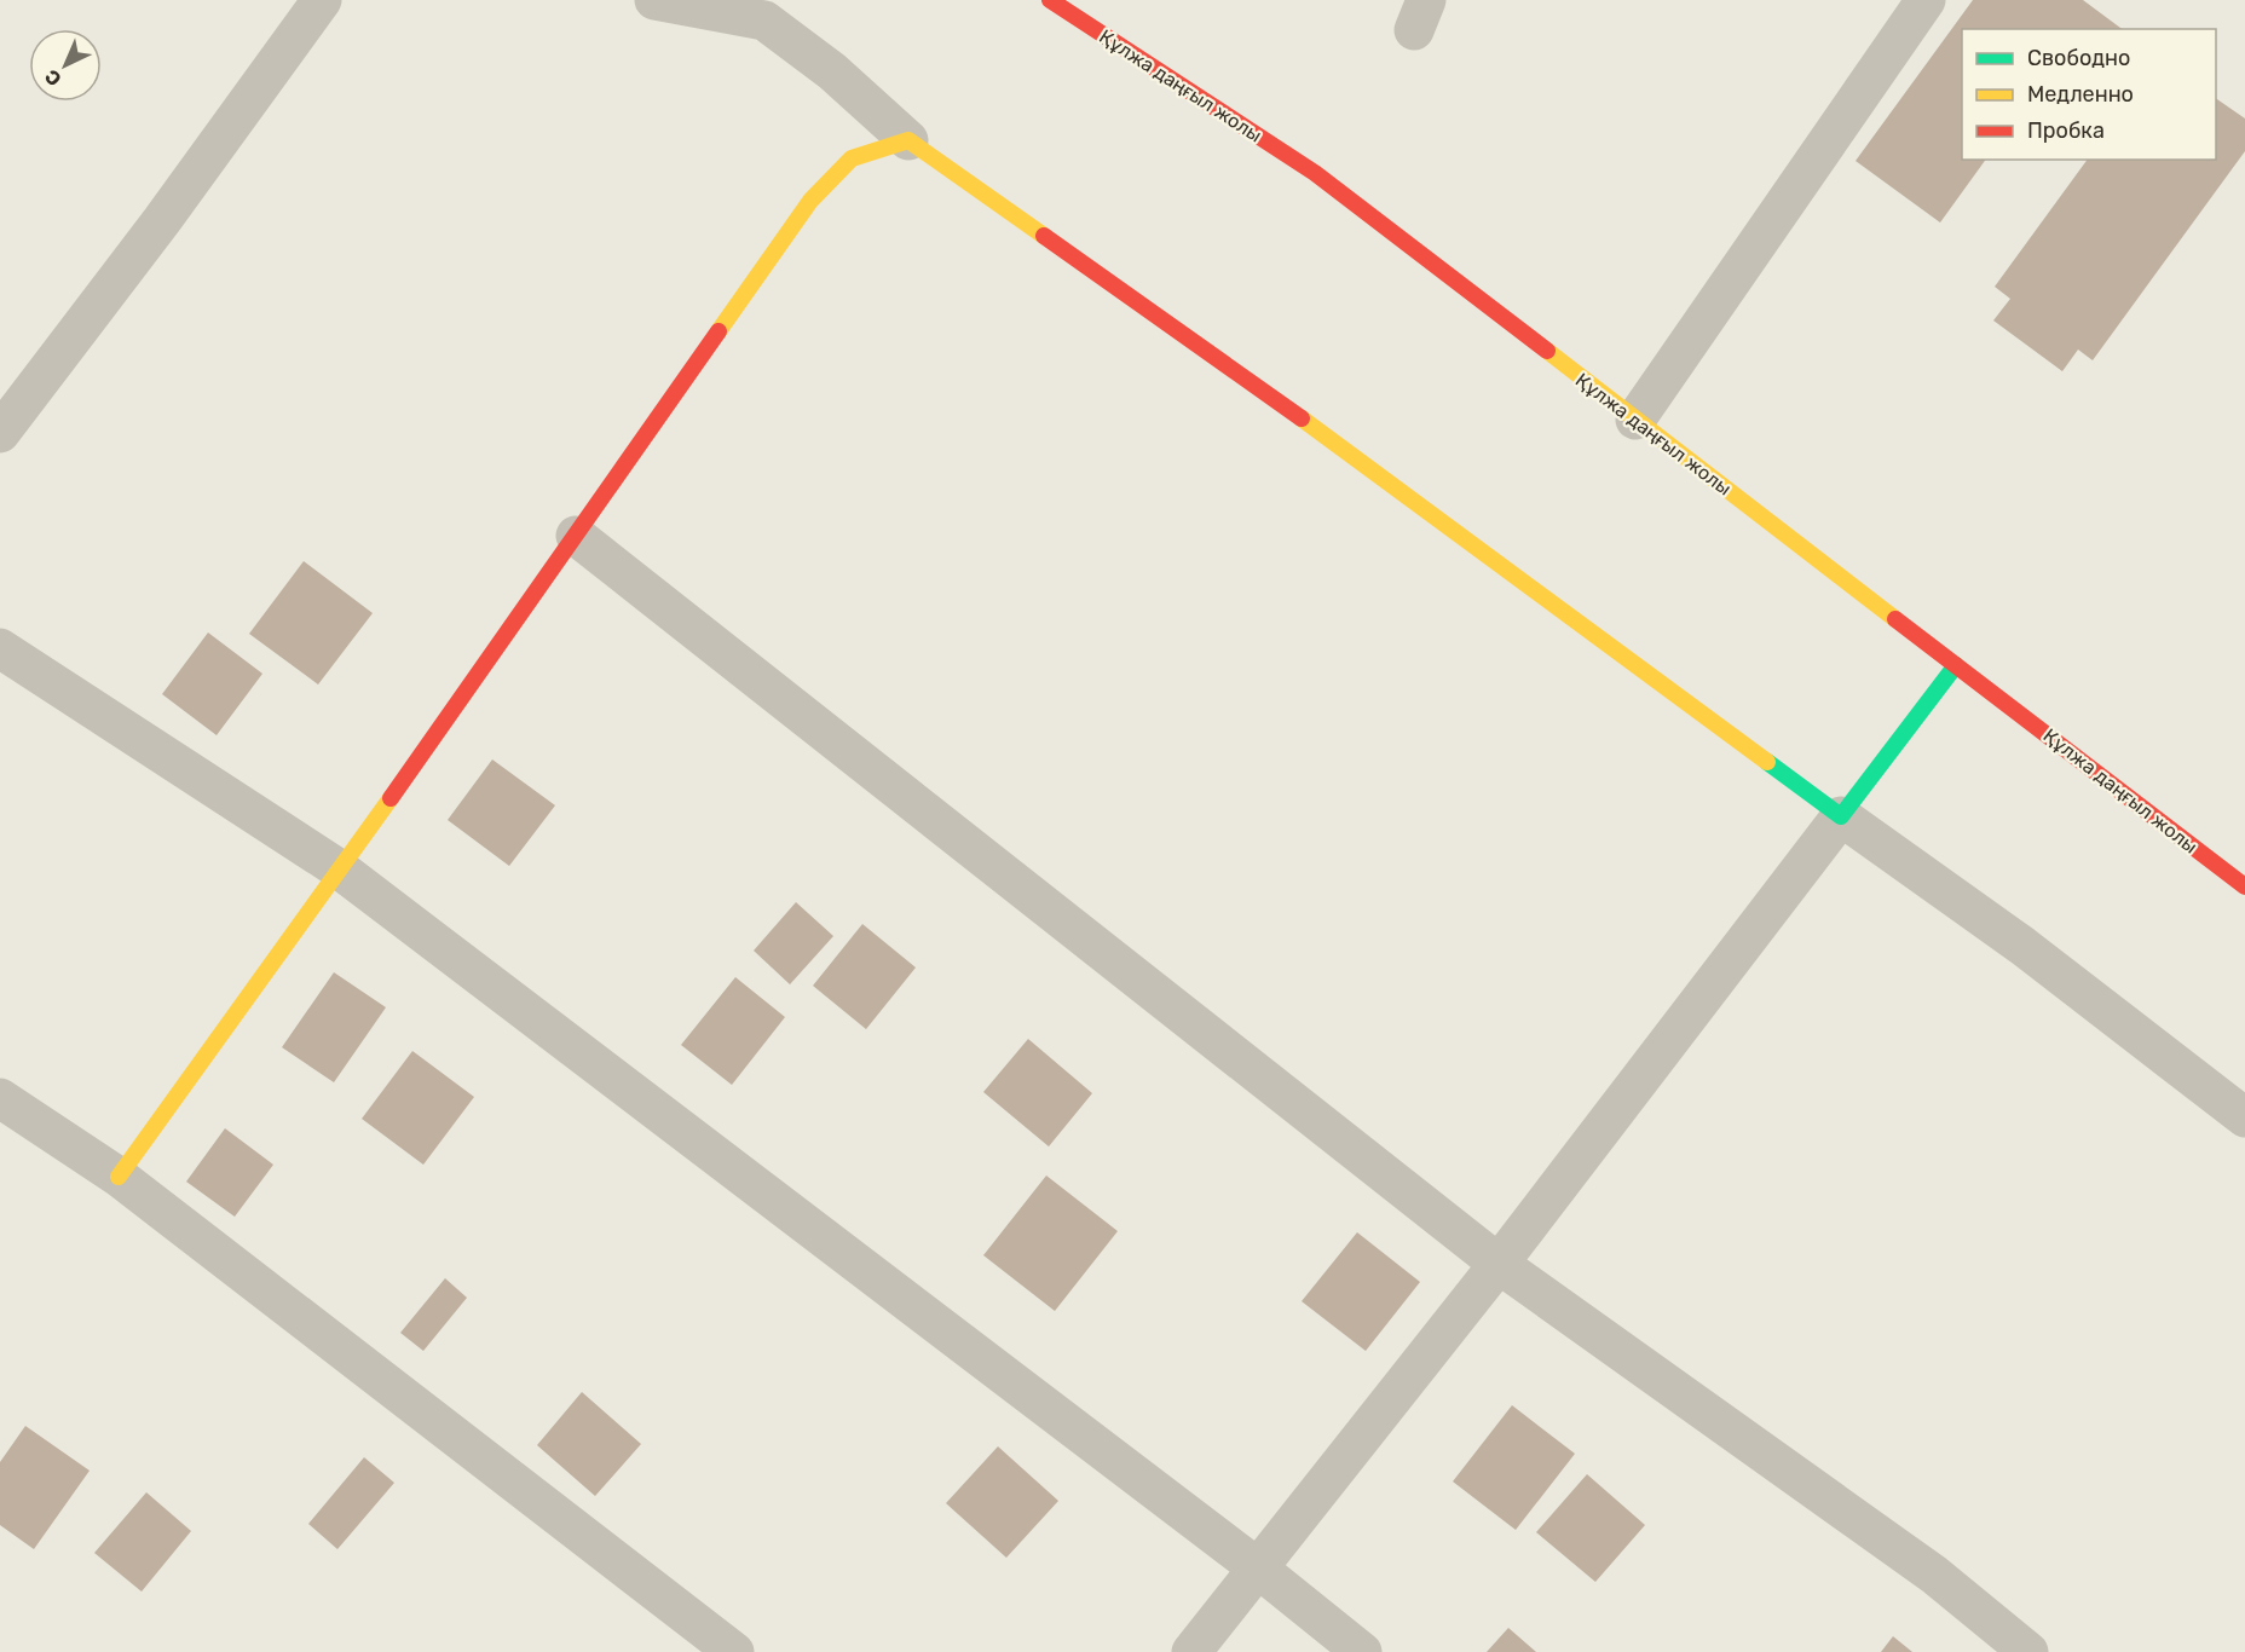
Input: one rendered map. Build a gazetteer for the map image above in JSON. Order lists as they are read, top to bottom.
{
  "streets": {
    "street": ["Құлжа даңғыл жолы"]
  },
  "legend": ["Свободно", "Медленно", "Пробка"],
  "north": "bottom left"
}
